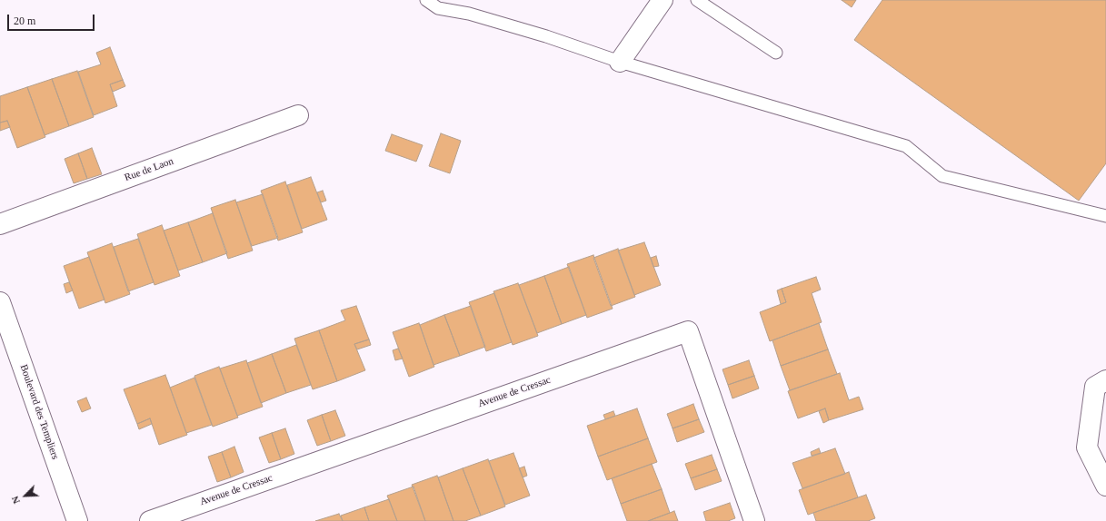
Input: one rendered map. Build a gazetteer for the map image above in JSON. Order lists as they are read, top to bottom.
{
  "streets": {
    "street": ["Rue de Laon", "Avenue de Cressac", "Boulevard des Templiers"]
  },
  "scale_bar": "20 m",
  "north": "bottom left"
}
